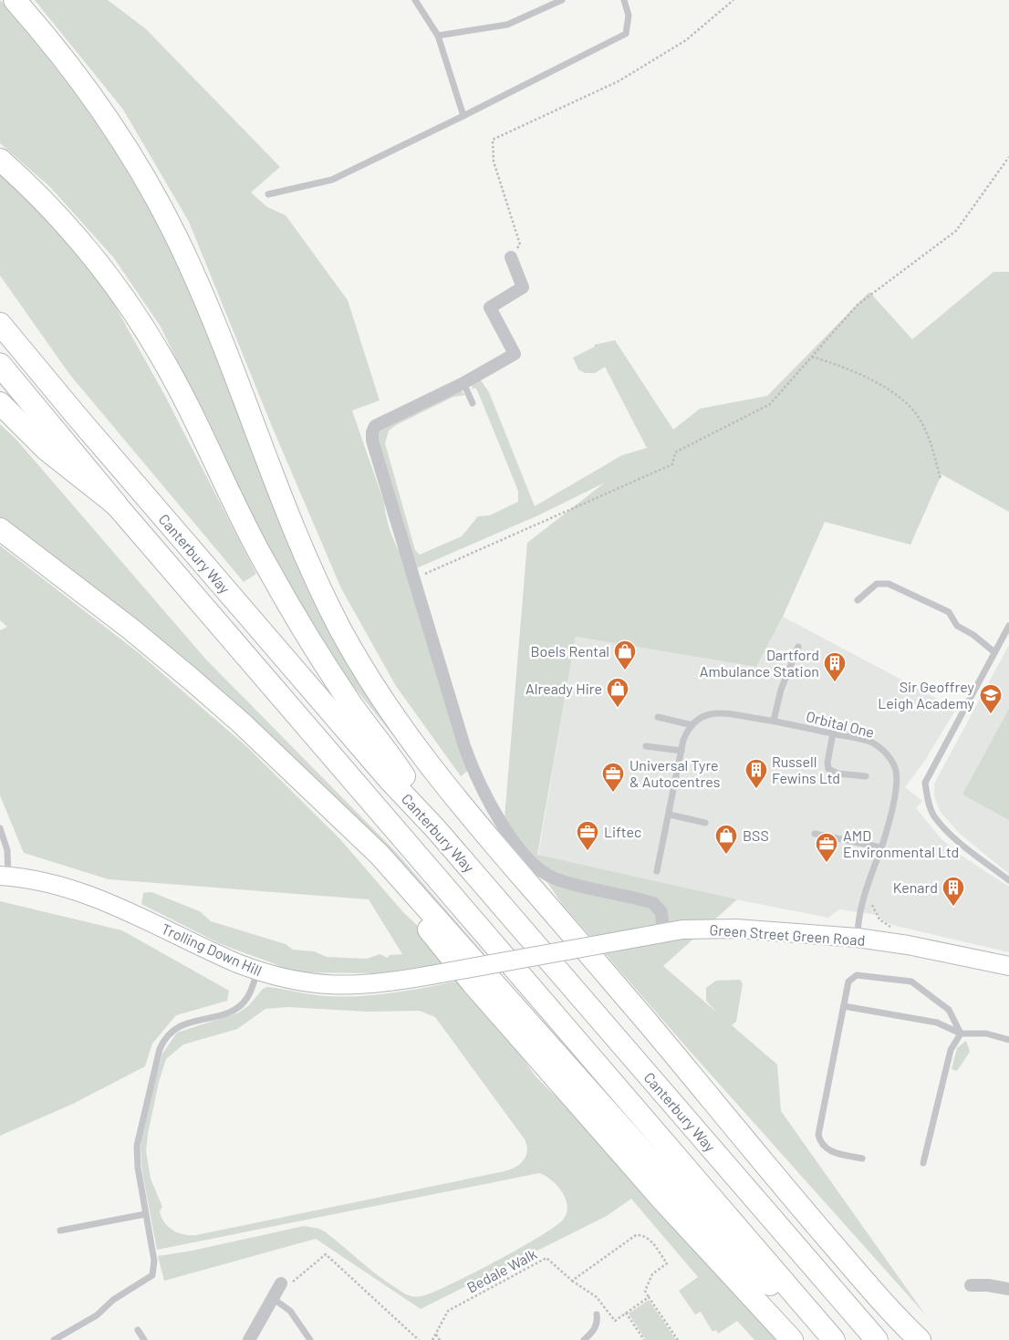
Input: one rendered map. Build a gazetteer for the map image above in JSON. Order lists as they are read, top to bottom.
{
  "streets": {
    "highway": ["Canterbury Way"],
    "main road": ["Green Street Green Road", "Trolling Down Hill"],
    "lane": ["Orbital One"],
    "path": ["Bedale Walk"]
  },
  "crossings": [
    ["Orbital One", "Green Street Green Road"],
    ["Green Street Green Road", "Trolling Down Hill"]
  ],
  "places": {
    "shop": ["Boels Rental", "Already Hire", "BSS"],
    "building": ["Dartford Ambulance Station", "Russell Fewins Ltd", "Kenard"],
    "school or university": ["Sir Geoffrey Leigh Academy"],
    "office": ["Universal Tyre & Autocentres", "Liftec", "AMD Environmental Ltd"]
  }
}
